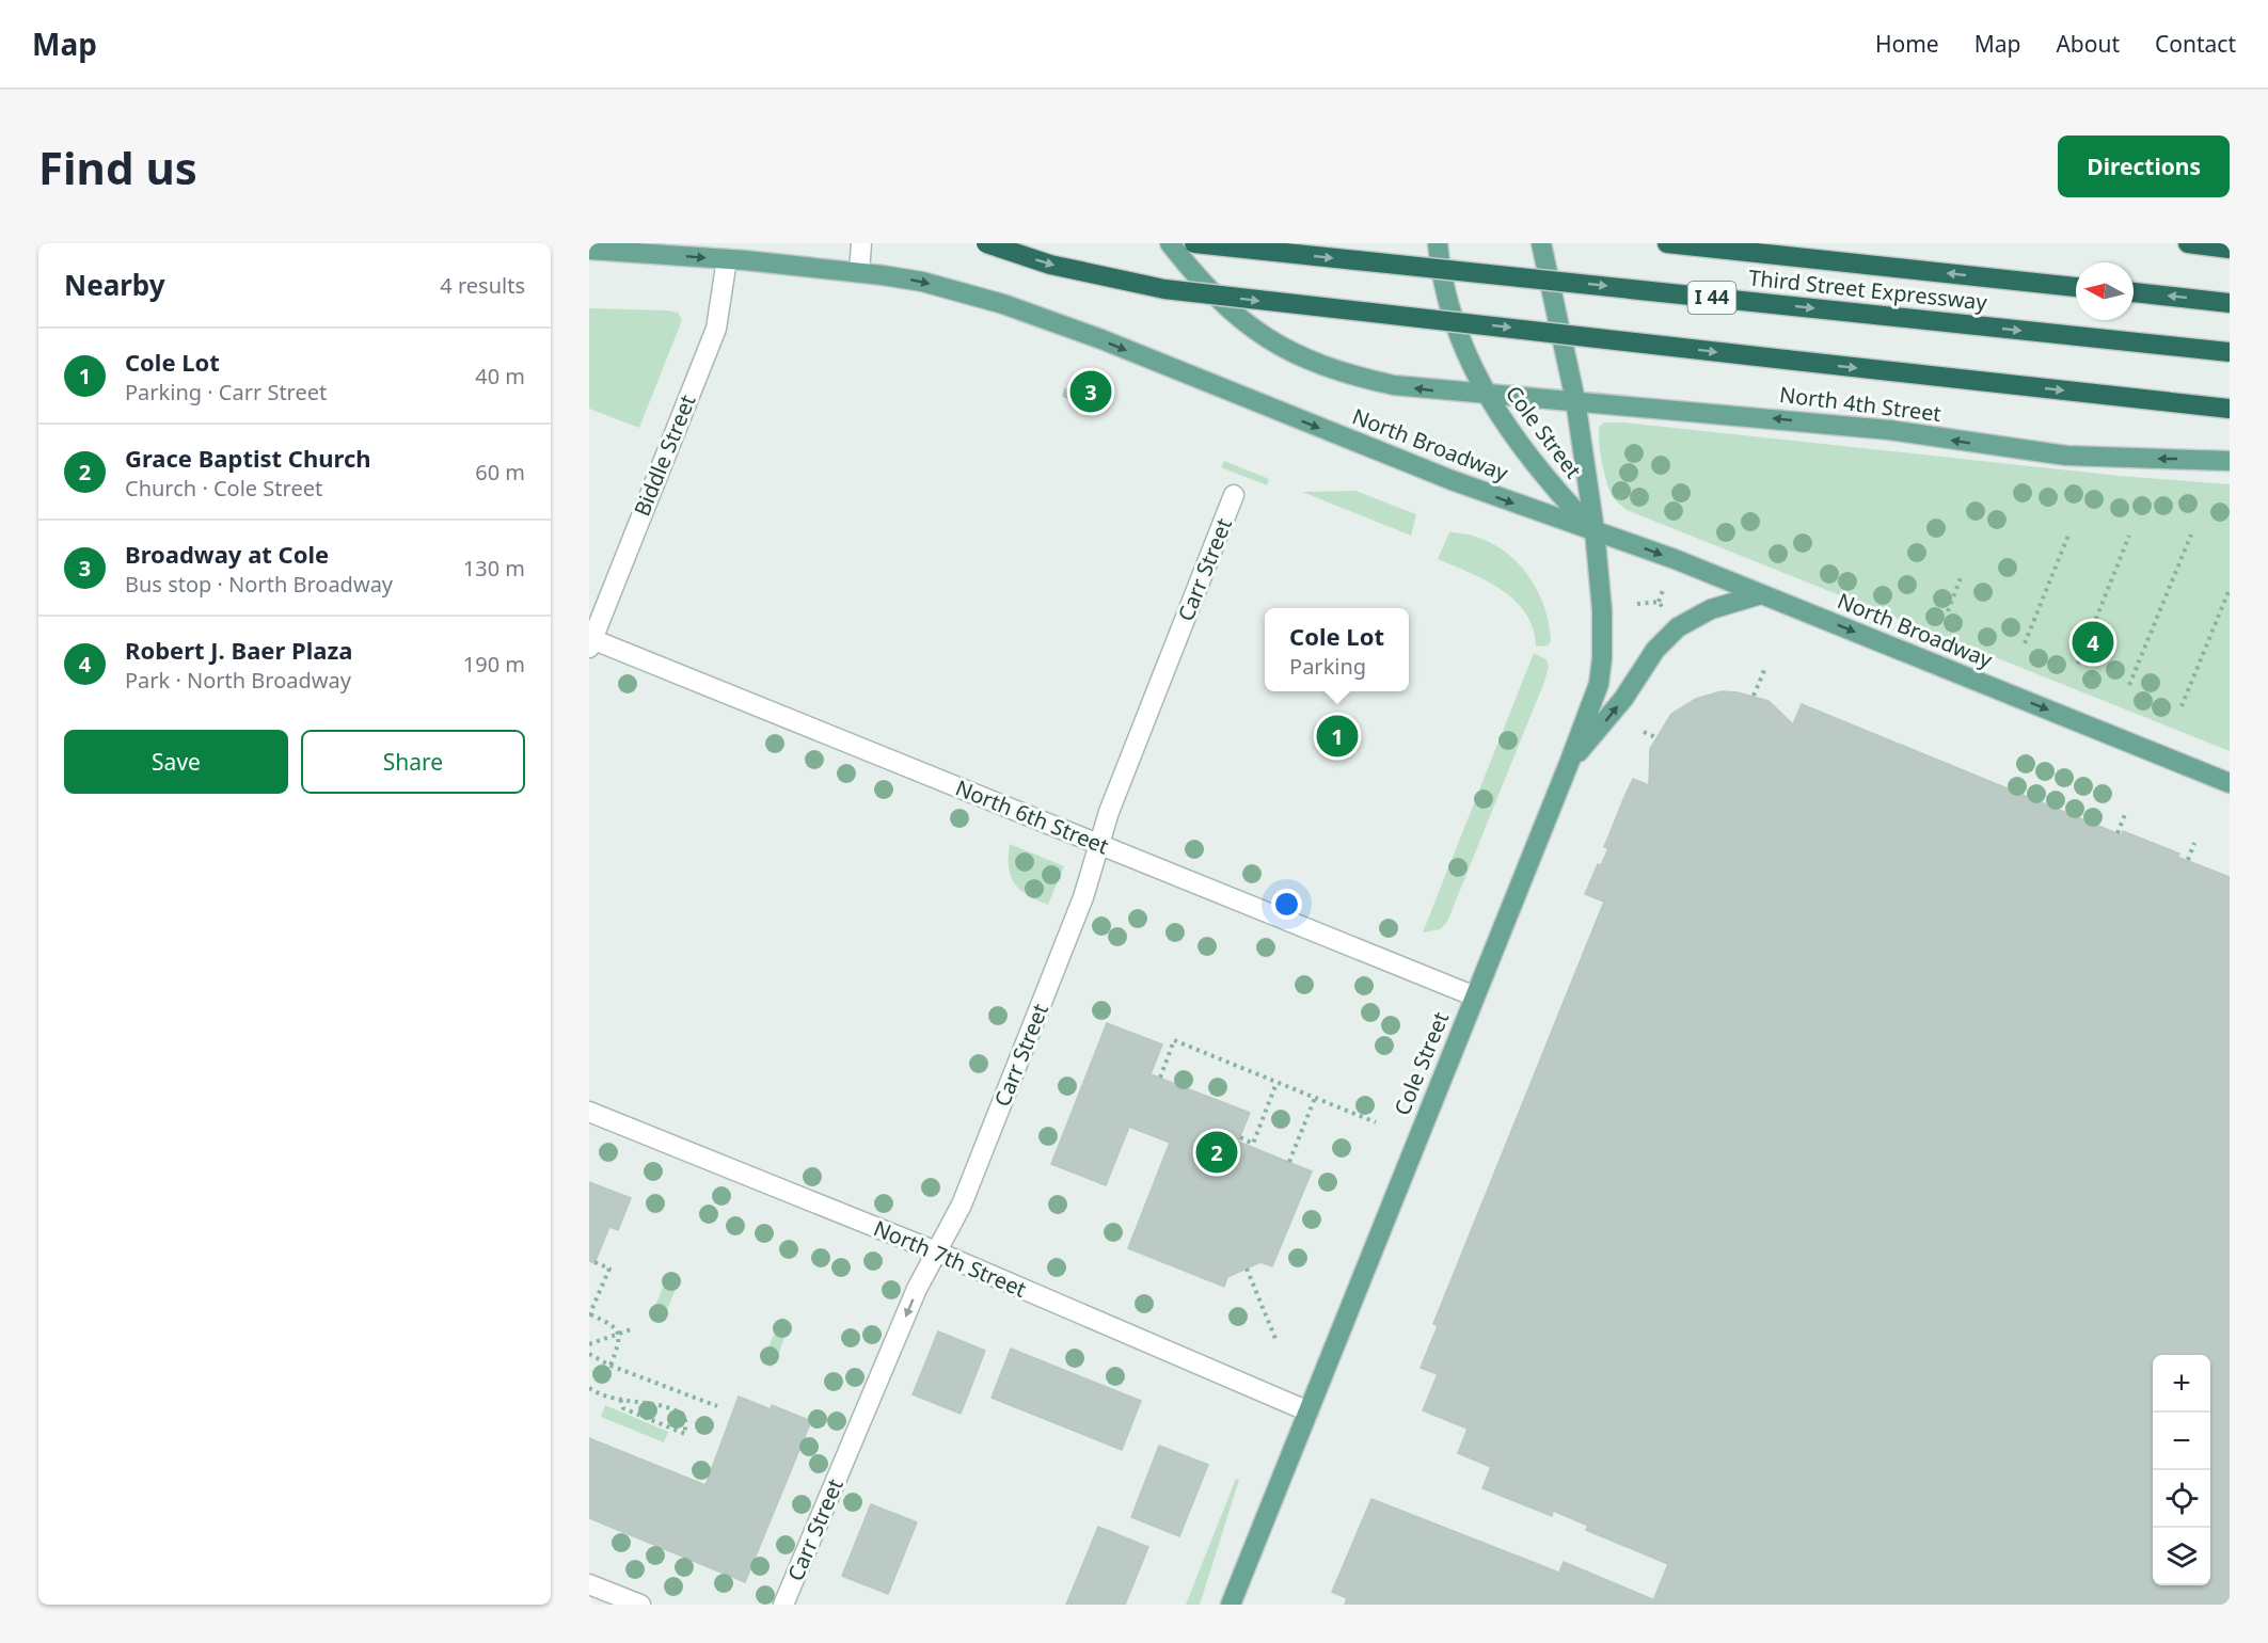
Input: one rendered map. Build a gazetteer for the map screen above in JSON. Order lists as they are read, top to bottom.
{
  "streets": {
    "highway": ["Third Street Expressway", "I 44"],
    "main road": ["North 4th Street", "Cole Street", "North Broadway"],
    "street": [
      "Biddle Street",
      "Carr Street",
      "North 6th Street",
      "North 7th Street"
    ]
  },
  "crossings": [
    ["North 4th Street", "Cole Street"],
    ["North 4th Street", "North Broadway"],
    ["Cole Street", "North Broadway"],
    ["Cole Street", "North 6th Street"],
    ["Cole Street", "North 7th Street"],
    ["North Broadway", "Biddle Street"],
    ["Biddle Street", "North 6th Street"],
    ["Carr Street", "North 6th Street"],
    ["Carr Street", "North 7th Street"]
  ],
  "one_way": ["North 4th Street"],
  "north": "left",
  "page": {
    "header": "Map",
    "nav": [
      "Home",
      "Map",
      "About",
      "Contact"
    ],
    "buttons": [
      "Directions",
      ["Save", "Share"]
    ],
    "title": "Find us",
    "heading": ["Nearby", "4 results"],
    "list": [
      {
        "mark": "1",
        "name": "Cole Lot",
        "note": "Parking · Carr Street",
        "value": "40 m"
      },
      {
        "mark": "2",
        "name": "Grace Baptist Church",
        "note": "Church · Cole Street",
        "value": "60 m"
      },
      {
        "mark": "3",
        "name": "Broadway at Cole",
        "note": "Bus stop · North Broadway",
        "value": "130 m"
      },
      {
        "mark": "4",
        "name": "Robert J. Baer Plaza",
        "note": "Park · North Broadway",
        "value": "190 m"
      }
    ],
    "pins": [
      "3",
      "4",
      "1",
      "2"
    ],
    "popup": ["Cole Lot", "Parking"],
    "map_buttons": ["+", "−"]
  }
}
